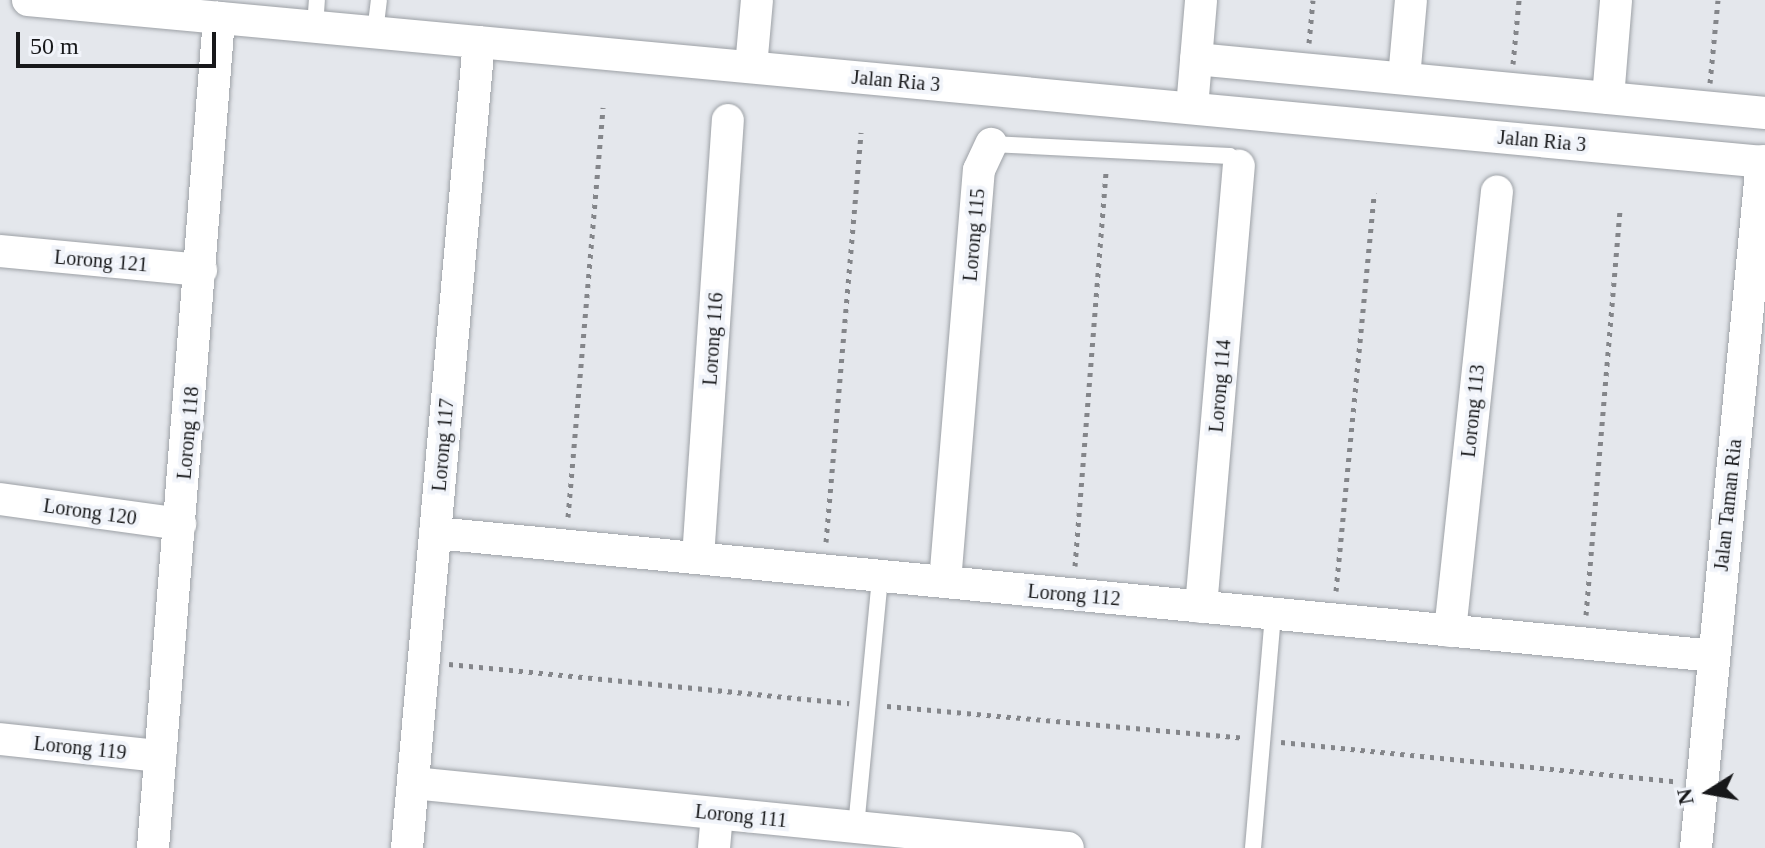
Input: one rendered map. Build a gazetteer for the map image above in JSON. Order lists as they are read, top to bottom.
{
  "streets": {
    "street": [
      "Jalan Ria 3",
      "Lorong 115",
      "Lorong 121",
      "Lorong 116",
      "Lorong 114",
      "Lorong 113",
      "Lorong 118",
      "Lorong 117",
      "Jalan Taman Ria",
      "Lorong 120",
      "Lorong 112",
      "Lorong 119",
      "Lorong 111"
    ]
  },
  "crossings": [
    ["Jalan Ria 3", "Lorong 118"],
    ["Jalan Ria 3", "Lorong 117"],
    ["Jalan Ria 3", "Jalan Taman Ria"],
    ["Lorong 115", "Lorong 114"],
    ["Lorong 115", "Lorong 112"],
    ["Lorong 121", "Lorong 118"],
    ["Lorong 116", "Lorong 112"],
    ["Lorong 114", "Lorong 112"],
    ["Lorong 113", "Lorong 112"],
    ["Lorong 118", "Lorong 120"],
    ["Lorong 118", "Lorong 119"],
    ["Lorong 117", "Lorong 112"],
    ["Lorong 117", "Lorong 111"],
    ["Jalan Taman Ria", "Lorong 112"]
  ],
  "scale_bar": "50 m",
  "north": "left"
}
